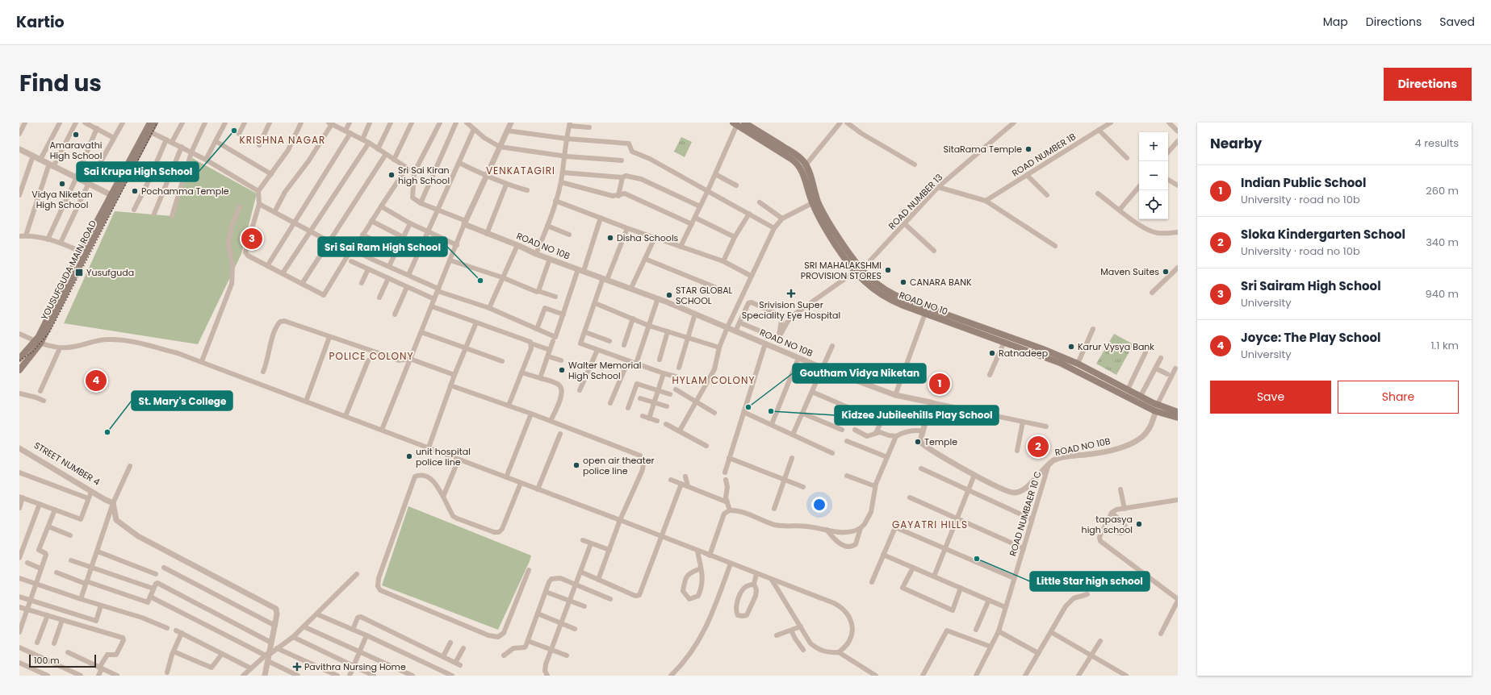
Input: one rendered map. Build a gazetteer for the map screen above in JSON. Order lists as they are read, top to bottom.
{
  "streets": {
    "main road": ["YOUSUFGUDA MAIN ROAD", "ROAD NO 10"],
    "street": [
      "ROAD NUMBER 1B",
      "ROAD NUMBER 13",
      "ROAD NO 10B",
      "STREET NUMBER 4",
      "ROAD NUMBAER 10 C"
    ]
  },
  "crossings": [
    ["ROAD NUMBER 13", "ROAD NO 10"],
    ["ROAD NO 10B", "ROAD NO 10"],
    ["ROAD NO 10B", "ROAD NUMBAER 10 C"]
  ],
  "districts": [
    "KRISHNA NAGAR",
    "VENKATAGIRI",
    "POLICE COLONY",
    "HYLAM COLONY",
    "GAYATRI HILLS"
  ],
  "places": {
    "other": [
      "Sai Krupa High School",
      "Amaravathi High School",
      "SitaRama Temple",
      "Sri Sai Kiran high School",
      "Vidya Niketan High School",
      "Pochamma Temple",
      "Disha Schools",
      "SRI MAHALAKSHMI PROVISION STORES",
      "Maven Suites",
      "Sri Sai Ram High School",
      "CANARA BANK",
      "STAR GLOBAL SCHOOL",
      "Karur Vysya Bank",
      "Ratnadeep",
      "Walter Memorial High School",
      "Goutham Vidya Niketan",
      "Kidzee Jubileehills Play School",
      "St. Mary's College",
      "Temple",
      "unit hospital police line",
      "open air theater police line",
      "tapasya high school",
      "Little Star high school"
    ],
    "transit": ["Yusufguda"],
    "health": ["Srivision Super Speciality Eye Hospital", "Pavithra Nursing Home"]
  },
  "scale_bar": "100 m",
  "page": {
    "header": "Kartio",
    "nav": ["Map", "Directions", "Saved"],
    "title": "Find us",
    "buttons": [
      "Directions",
      ["Save", "Share"]
    ],
    "heading": ["Nearby", "4 results"],
    "map_buttons": ["+", "−"],
    "list": [
      {
        "mark": "1",
        "name": "Indian Public School",
        "note": "University · road no 10b",
        "value": "260 m"
      },
      {
        "mark": "2",
        "name": "Sloka Kindergarten School",
        "note": "University · road no 10b",
        "value": "340 m"
      },
      {
        "mark": "3",
        "name": "Sri Sairam High School",
        "note": "University",
        "value": "940 m"
      },
      {
        "mark": "4",
        "name": "Joyce: The Play School",
        "note": "University",
        "value": "1.1 km"
      }
    ],
    "pins": [
      "3",
      "4",
      "1",
      "2"
    ],
    "scale": "100 m"
  }
}
